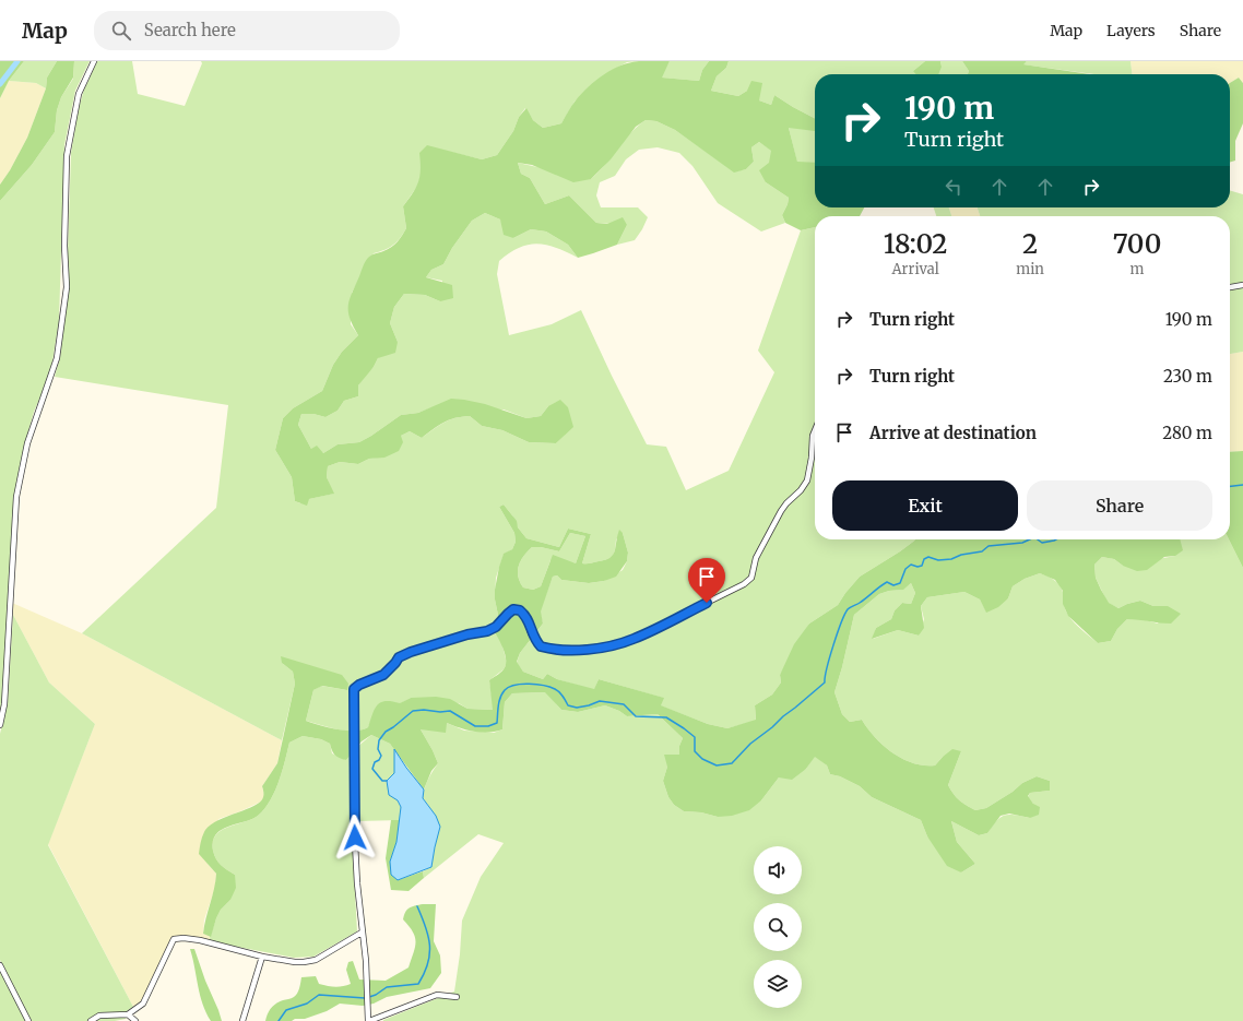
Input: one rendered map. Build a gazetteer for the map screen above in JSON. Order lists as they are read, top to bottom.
{
  "page": {
    "header": "Map",
    "search": "Search here",
    "nav": ["Map", "Layers", "Share"],
    "turn": ["190 m", "Turn right"],
    "eta": [
      "18:02",
      "Arrival",
      "2",
      "min",
      "700",
      "m"
    ],
    "list": [
      {
        "name": "Turn right",
        "value": "190 m"
      },
      {
        "name": "Turn right",
        "value": "230 m"
      },
      {
        "name": "Arrive at destination",
        "value": "280 m"
      }
    ],
    "buttons": ["Exit", "Share"]
  }
}
